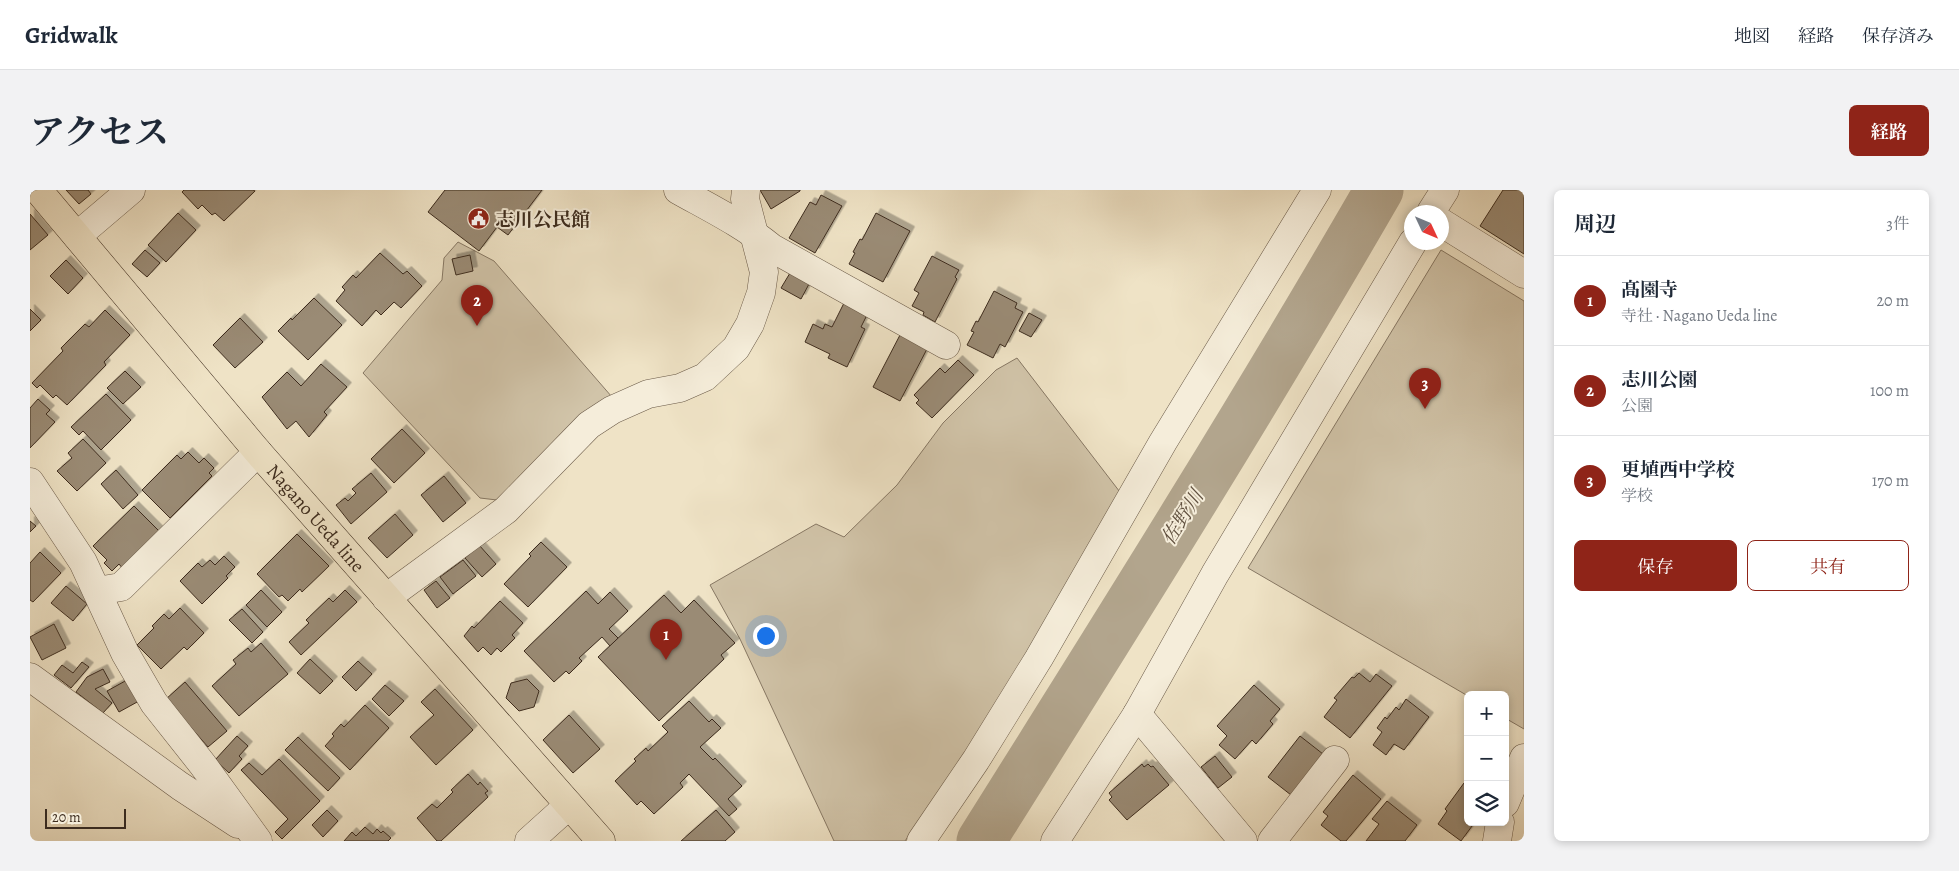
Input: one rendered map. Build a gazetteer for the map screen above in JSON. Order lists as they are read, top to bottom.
{
  "streets": {
    "main road": ["Nagano Ueda line"]
  },
  "water": ["佐野川"],
  "places": {
    "public building": ["志川公民館"]
  },
  "scale_bar": "20 m",
  "north": "bottom right",
  "page": {
    "header": "Gridwalk",
    "nav": ["地図", "経路", "保存済み"],
    "title": "アクセス",
    "buttons": [
      "経路",
      ["保存", "共有"]
    ],
    "heading": ["周辺", "3件"],
    "list": [
      {
        "mark": "1",
        "name": "髙園寺",
        "note": "寺社 · Nagano Ueda line",
        "value": "20 m"
      },
      {
        "mark": "2",
        "name": "志川公園",
        "note": "公園",
        "value": "100 m"
      },
      {
        "mark": "3",
        "name": "更埴西中学校",
        "note": "学校",
        "value": "170 m"
      }
    ],
    "pins": ["2", "3", "1"],
    "map_buttons": ["+", "−"],
    "scale": "20 m"
  }
}
